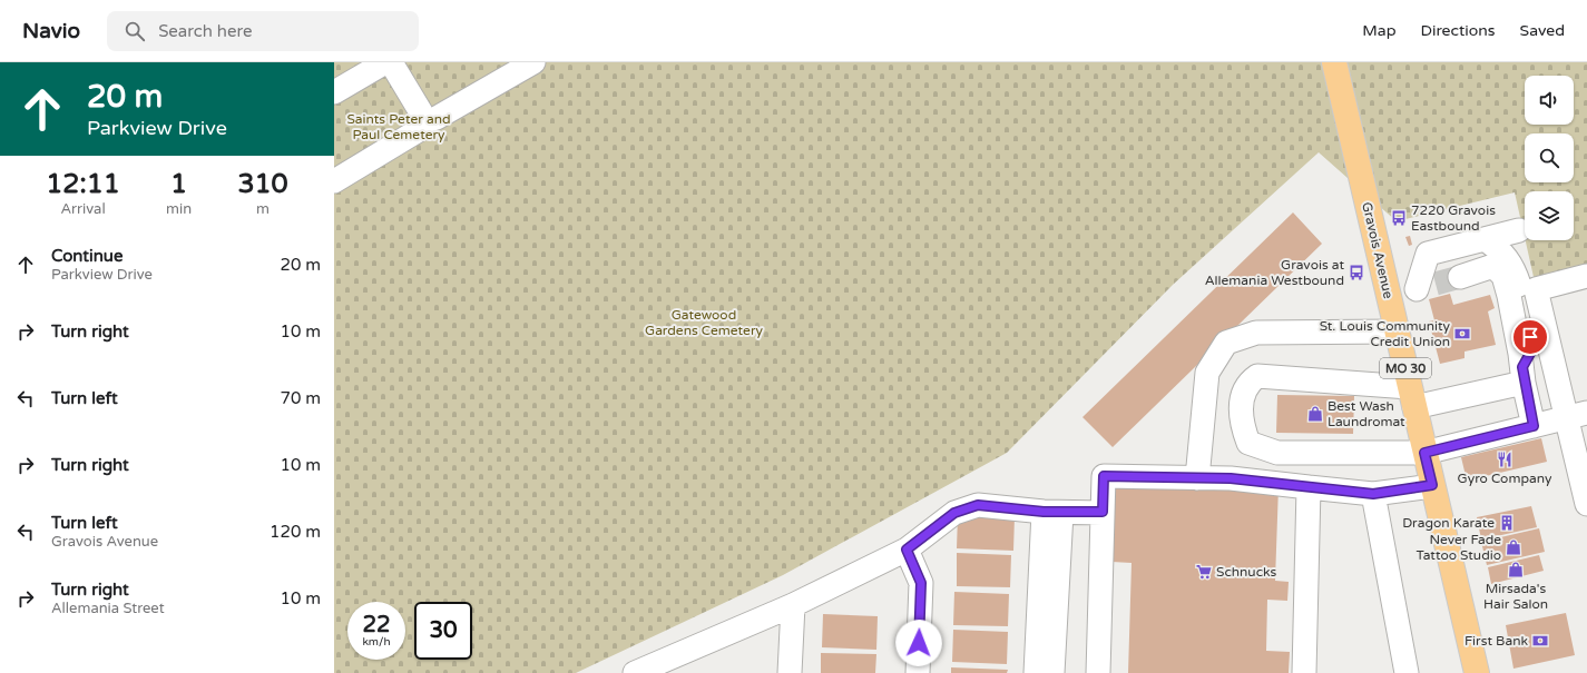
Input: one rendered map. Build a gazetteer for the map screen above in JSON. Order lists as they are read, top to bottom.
{
  "streets": {
    "main road": ["Gravois Avenue", "MO 30"]
  },
  "parks": ["Saints Peter and Paul Cemetery", "Gatewood Gardens Cemetery"],
  "places": {
    "bus stop": ["7220 Gravois Eastbound", "Gravois at Allemania Westbound"],
    "bank": ["St. Louis Community Credit Union", "First Bank"],
    "shop": ["Best Wash Laundromat", "Never Fade Tattoo Studio", "Mirsada's Hair Salon"],
    "restaurant": ["Gyro Company"],
    "building": ["Dragon Karate"],
    "supermarket": ["Schnucks"]
  },
  "page": {
    "header": "Navio",
    "search": "Search here",
    "nav": ["Map", "Directions", "Saved"],
    "turn": ["20 m", "Parkview Drive"],
    "eta": [
      "12:11",
      "Arrival",
      "1",
      "min",
      "310",
      "m"
    ],
    "list": [
      {
        "name": "Continue",
        "note": "Parkview Drive",
        "value": "20 m"
      },
      {
        "name": "Turn right",
        "value": "10 m"
      },
      {
        "name": "Turn left",
        "value": "70 m"
      },
      {
        "name": "Turn right",
        "value": "10 m"
      },
      {
        "name": "Turn left",
        "note": "Gravois Avenue",
        "value": "120 m"
      },
      {
        "name": "Turn right",
        "note": "Allemania Street",
        "value": "10 m"
      }
    ],
    "speed": "22 km/h",
    "limit": "30"
  }
}
